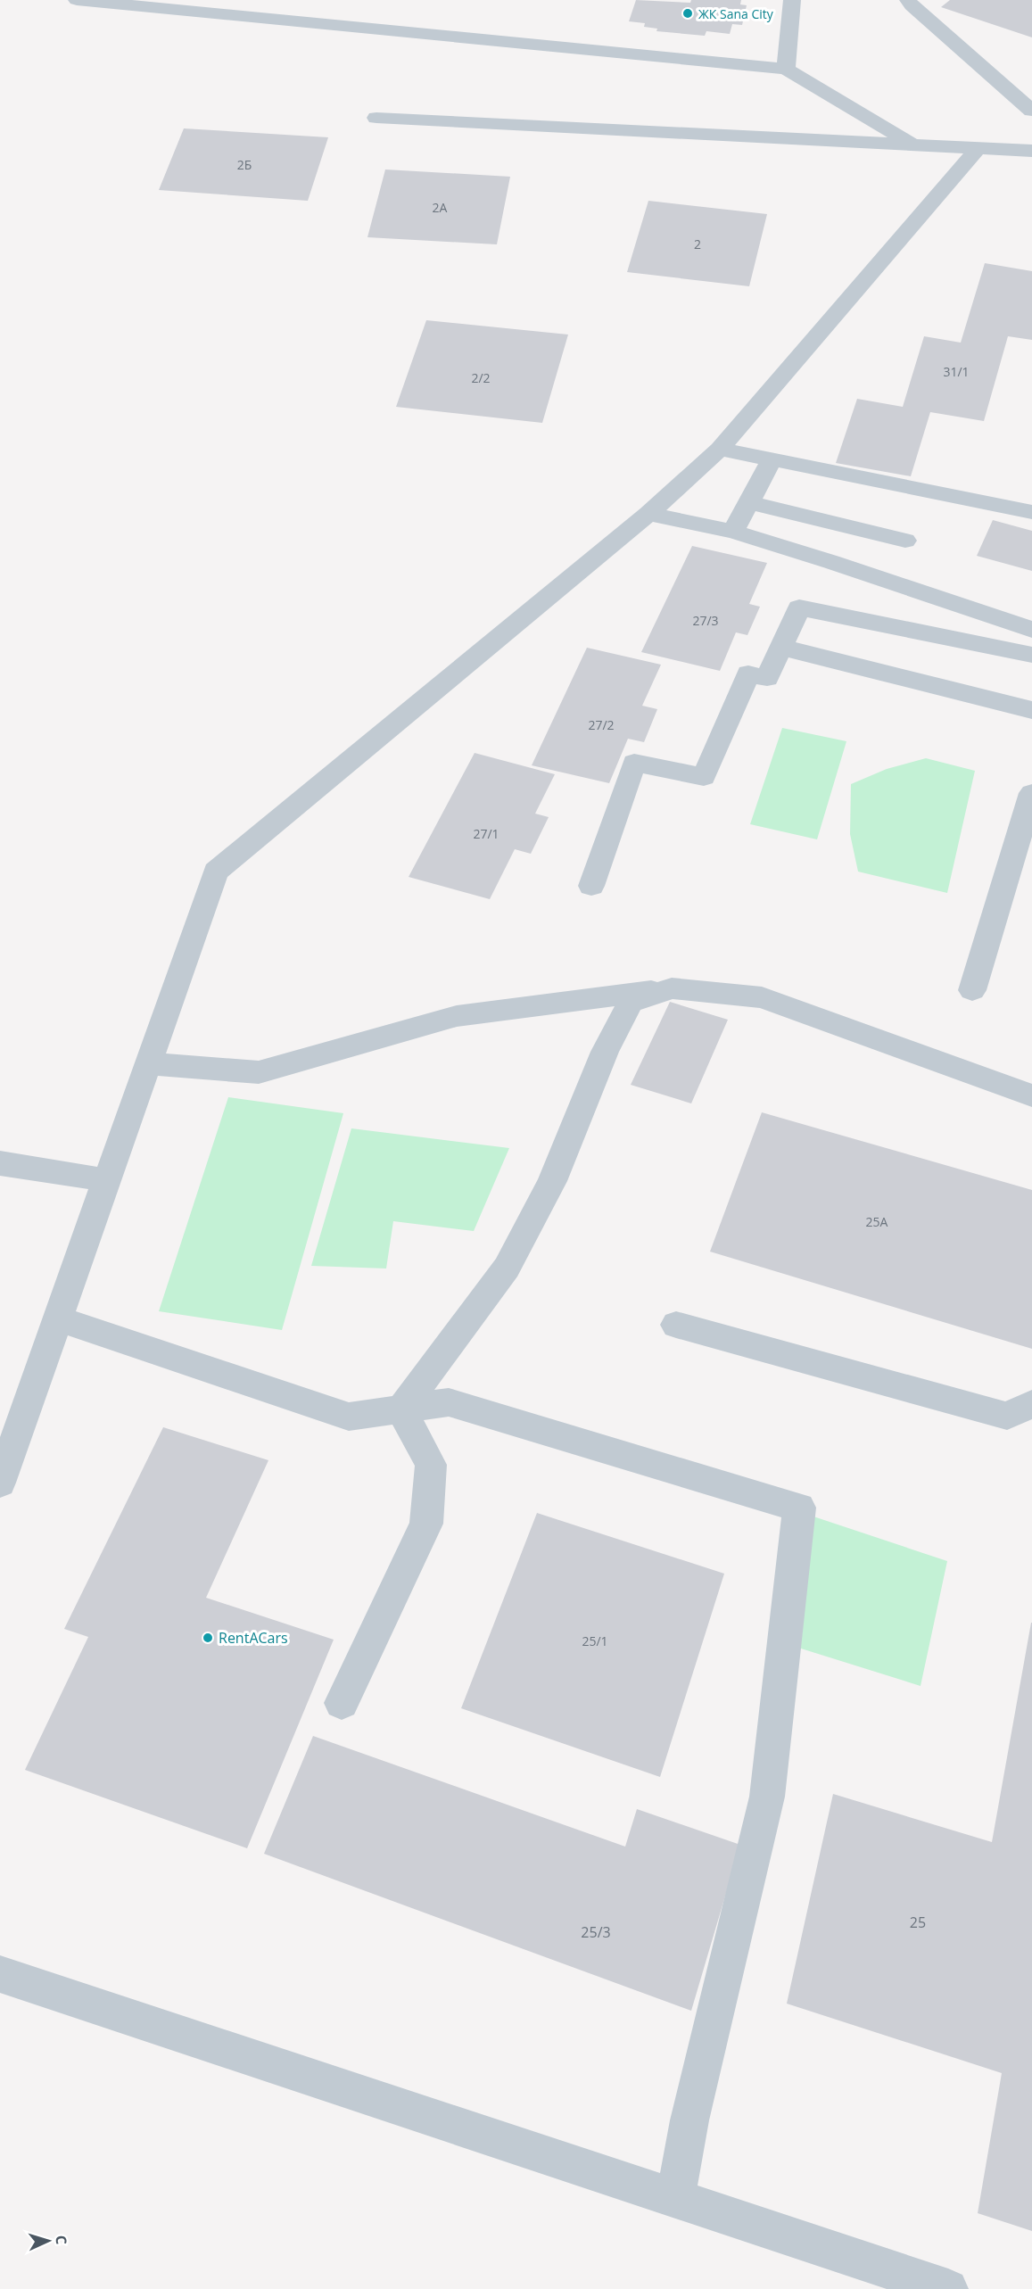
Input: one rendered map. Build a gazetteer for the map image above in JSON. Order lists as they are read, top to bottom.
{
  "places": ["ЖК Sana City", "RentACars"],
  "house_numbers": [
    "2Б",
    "2А",
    "2",
    "31/1",
    "2/2",
    "27/3",
    "27/2",
    "27/1",
    "25А",
    "25/1",
    "25",
    "25/3"
  ],
  "north": "right"
}
